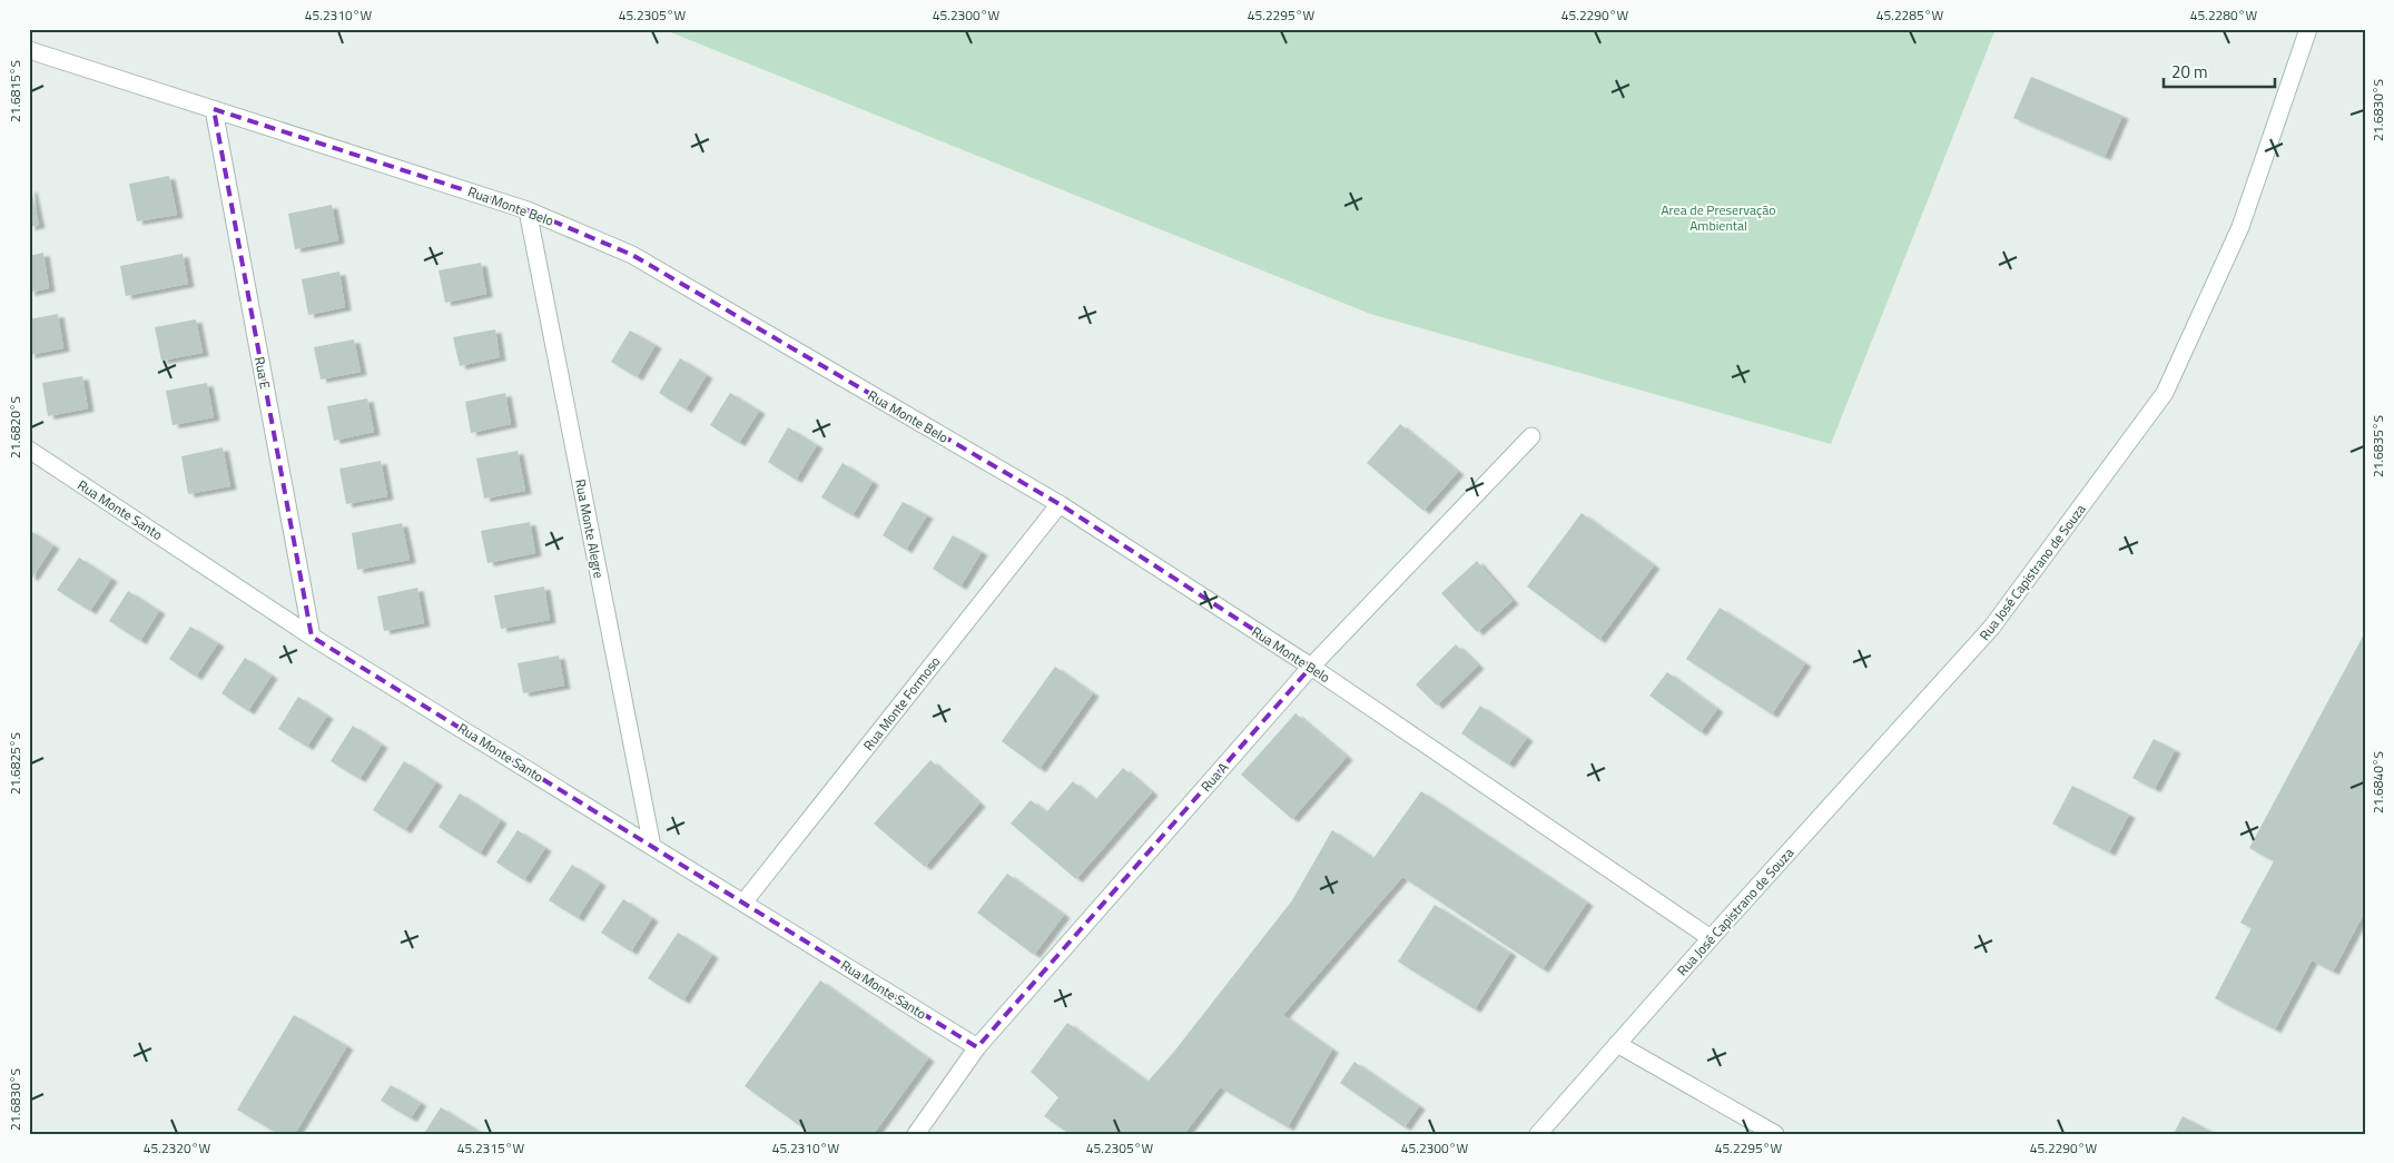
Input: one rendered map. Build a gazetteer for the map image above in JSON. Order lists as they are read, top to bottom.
{
  "streets": {
    "street": [
      "Rua Monte Belo",
      "Rua E",
      "Rua Monte Santo",
      "Rua Monte Alegre",
      "Rua José Capistrano de Souza",
      "Rua Monte Formoso",
      "Rua A"
    ]
  },
  "crossings": [
    ["Rua Monte Belo", "Rua E"],
    ["Rua Monte Belo", "Rua Monte Alegre"],
    ["Rua Monte Belo", "Rua José Capistrano de Souza"],
    ["Rua Monte Belo", "Rua Monte Formoso"],
    ["Rua Monte Belo", "Rua A"],
    ["Rua E", "Rua Monte Santo"],
    ["Rua Monte Santo", "Rua Monte Alegre"],
    ["Rua Monte Santo", "Rua Monte Formoso"],
    ["Rua Monte Santo", "Rua A"]
  ],
  "parks": ["Area de Preservação Ambiental"],
  "scale_bar": "20 m",
  "coordinates": [
    "45.2310°W",
    "45.2305°W",
    "45.2300°W",
    "45.2295°W",
    "45.2290°W",
    "45.2285°W",
    "45.2280°W",
    "21.6815°S",
    "21.6830°S",
    "21.6820°S",
    "21.6835°S",
    "21.6825°S",
    "21.6840°S",
    "45.2320°W",
    "45.2315°W"
  ]
}
